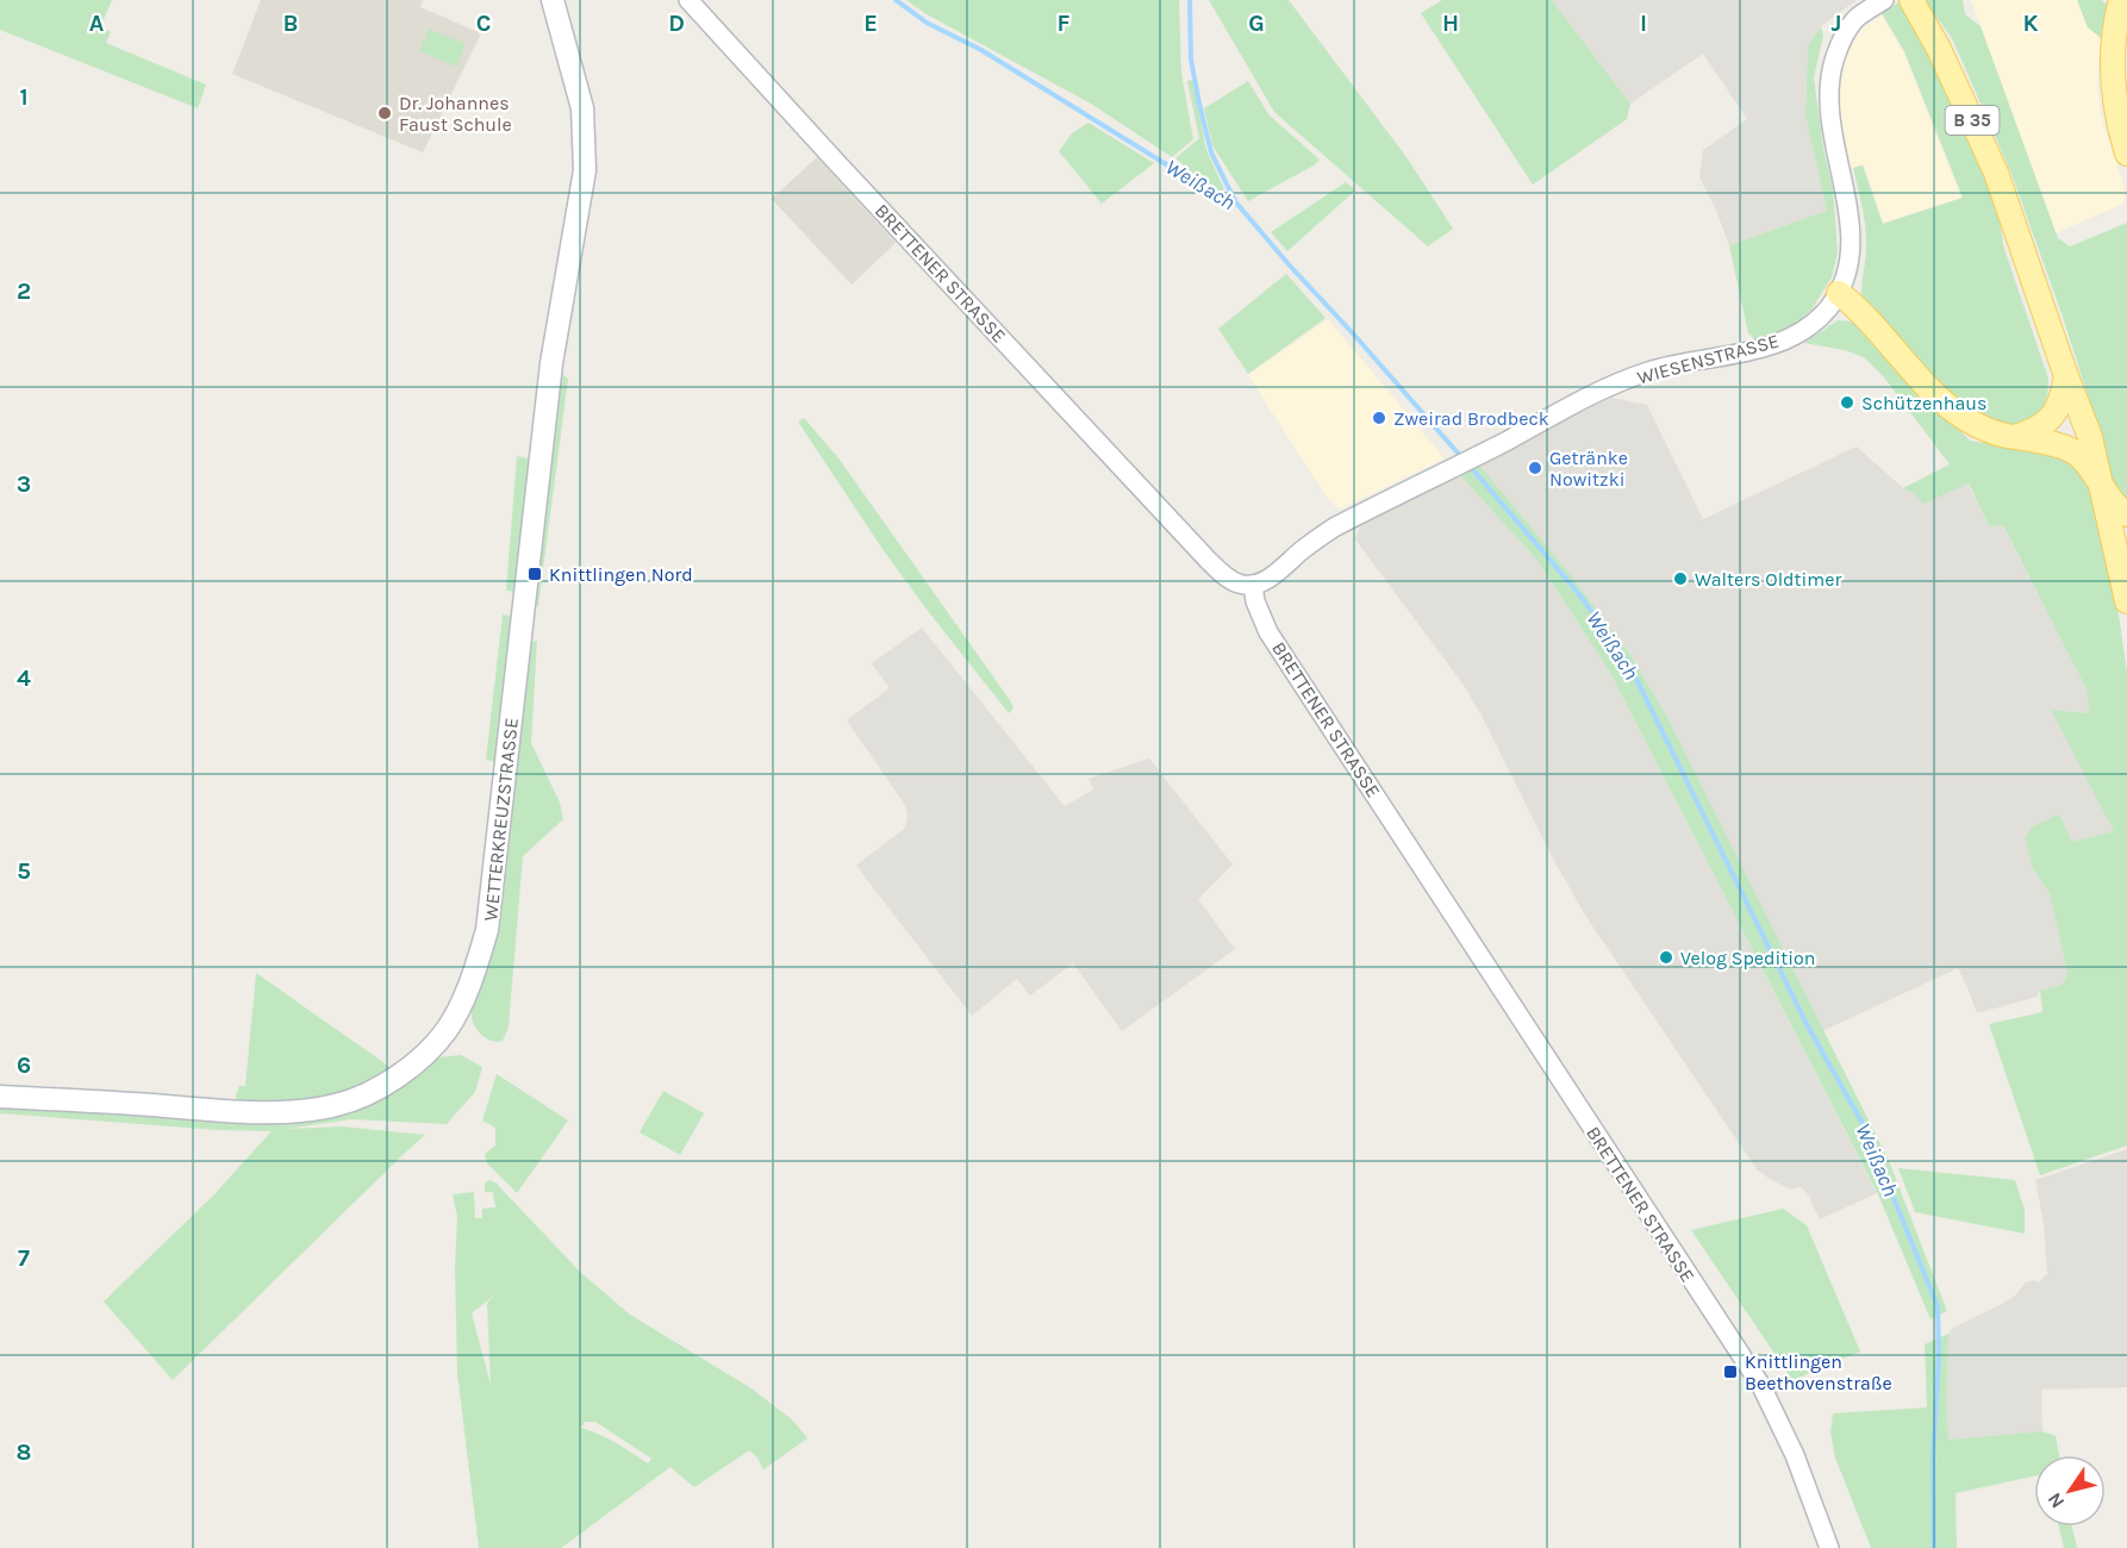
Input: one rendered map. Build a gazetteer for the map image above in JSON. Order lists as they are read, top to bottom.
{
  "streets": {
    "main road": ["B 35", "WETTERKREUZSTRASSE"],
    "street": ["BRETTENER STRASSE", "WIESENSTRASSE"]
  },
  "crossings": [
    ["BRETTENER STRASSE", "WIESENSTRASSE"]
  ],
  "water": ["Weißach"],
  "places": {
    "other": [
      "Dr. Johannes Faust Schule",
      "Schützenhaus",
      "Zweirad Brodbeck",
      "Getränke Nowitzki",
      "Walters Oldtimer",
      "Velog Spedition"
    ],
    "transit": ["Knittlingen Nord", "Knittlingen Beethovenstraße"]
  },
  "north": "bottom left",
  "grid": {
    "columns": [
      "A",
      "B",
      "C",
      "D",
      "E",
      "F",
      "G",
      "H",
      "I",
      "J",
      "K"
    ],
    "rows": [
      "1",
      "2",
      "3",
      "4",
      "5",
      "6",
      "7",
      "8"
    ]
  }
}
